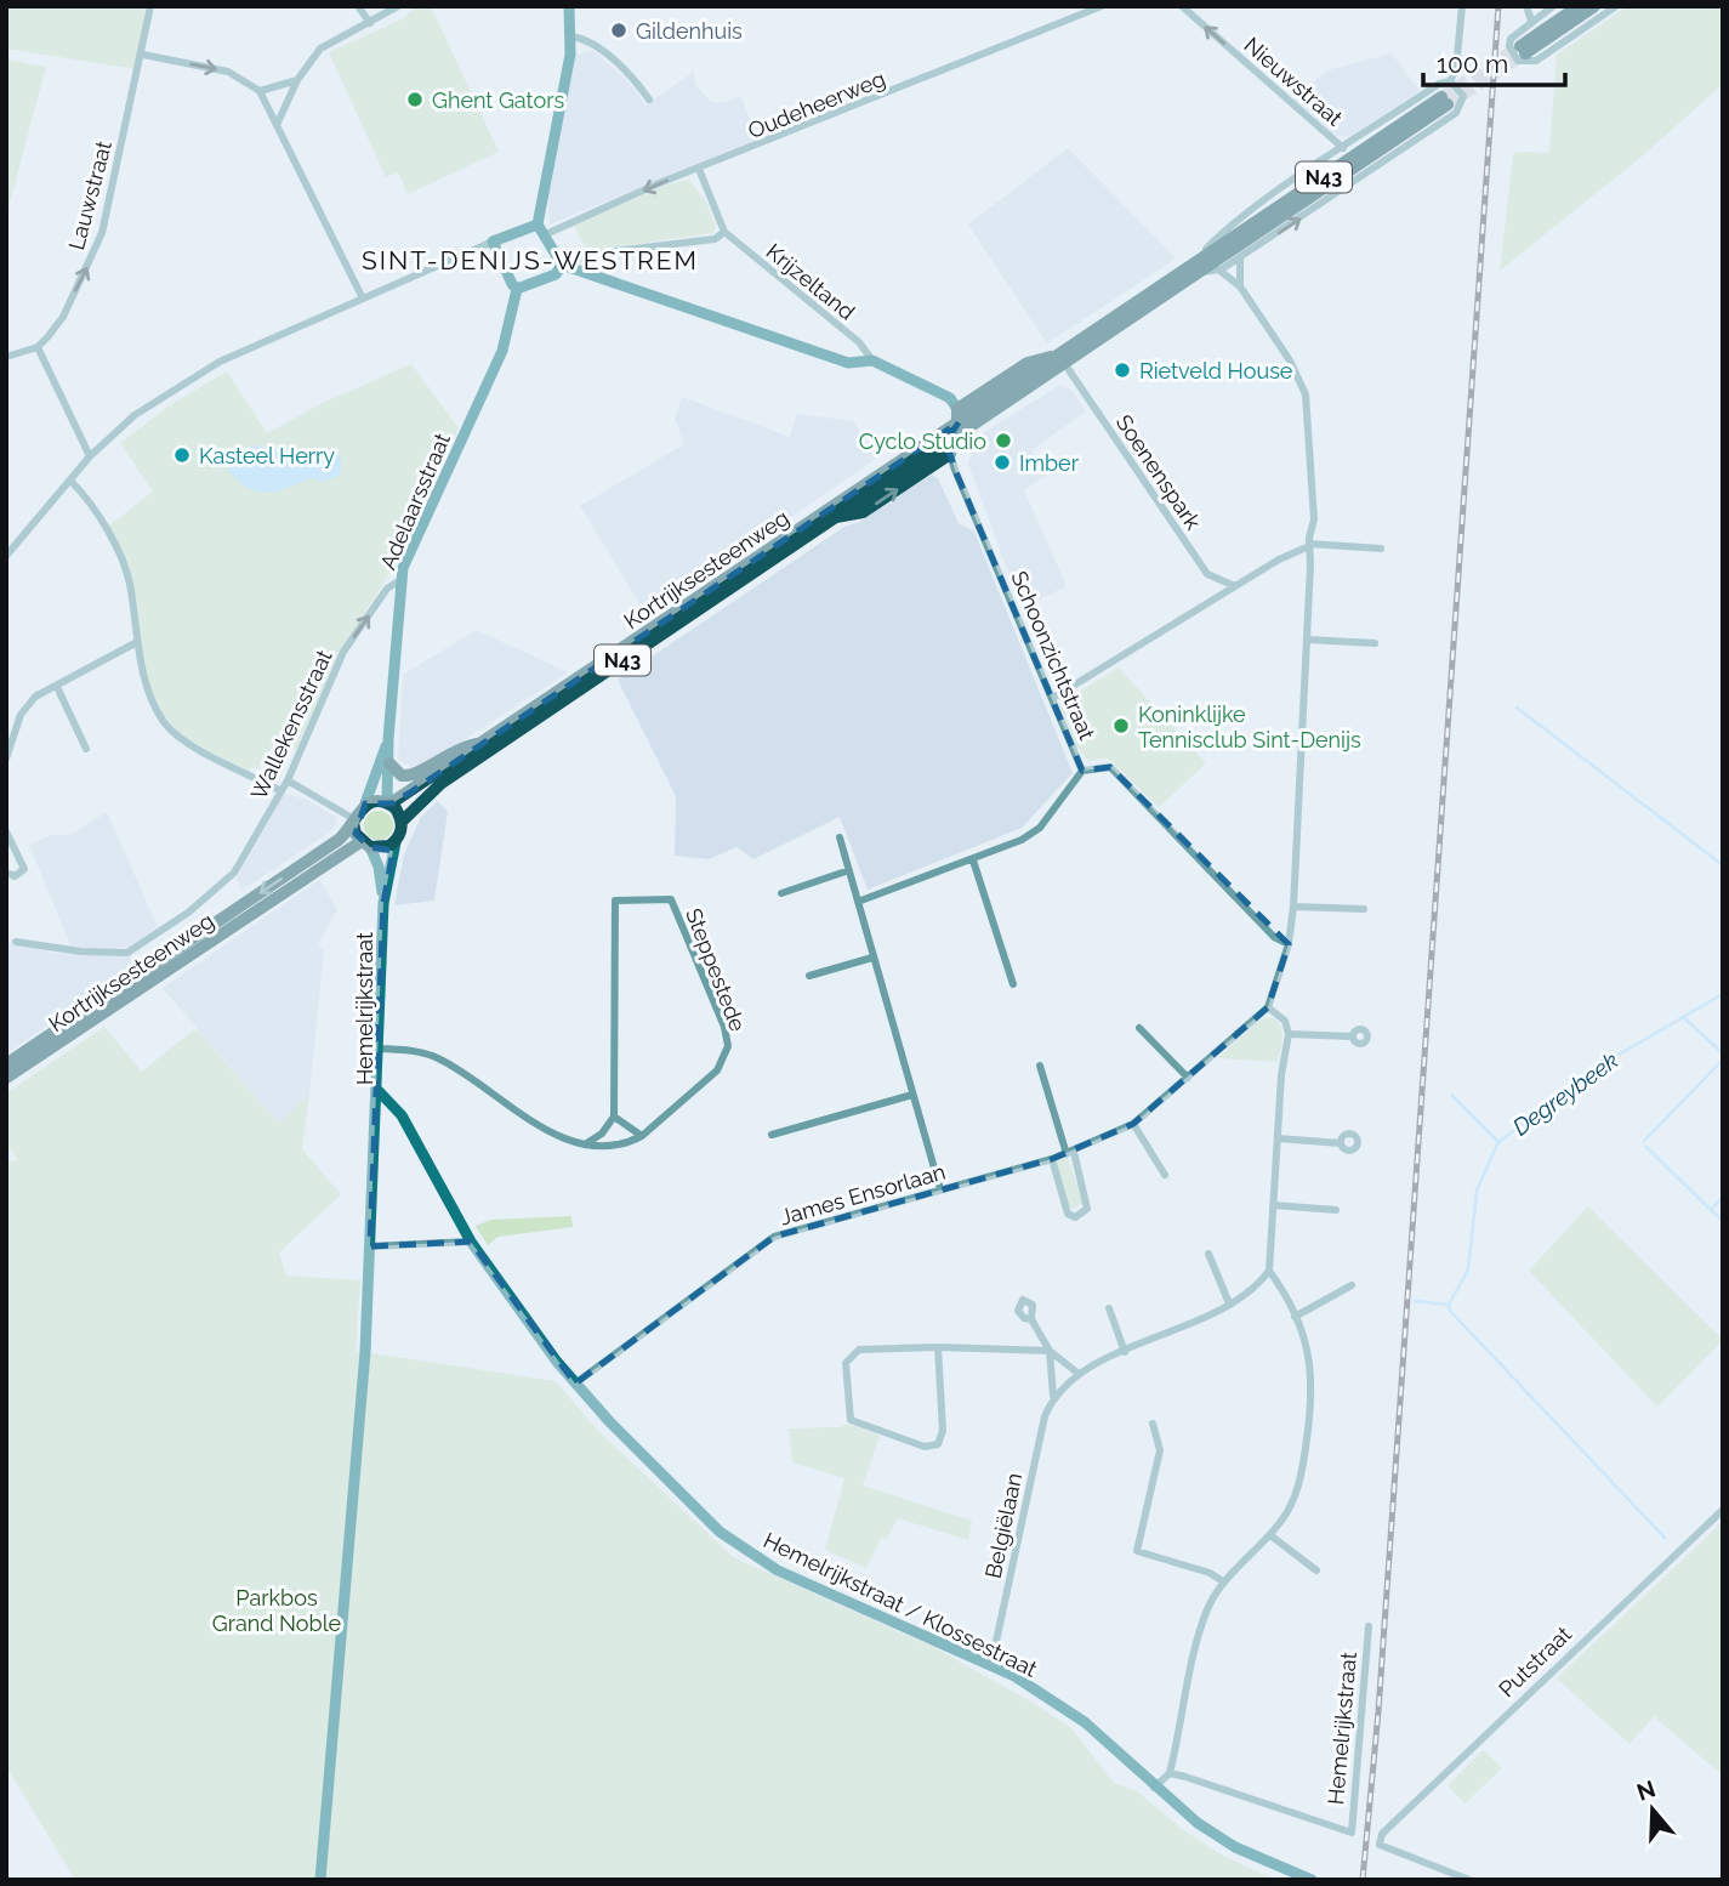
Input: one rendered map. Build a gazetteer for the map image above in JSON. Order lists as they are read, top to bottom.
{
  "streets": {
    "main road": ["N43", "Kortrijksesteenweg"],
    "street": [
      "Nieuwstraat",
      "Oudeheerweg",
      "Lauwstraat",
      "Krijzeltand",
      "Soenenspark",
      "Adelaarsstraat",
      "Schoonzichtstraat",
      "Wallekensstraat",
      "Steppestede",
      "Hemelrijkstraat",
      "James Ensorlaan",
      "Belgiëlaan",
      "Hemelrijkstraat / Klossestraat",
      "Putstraat"
    ]
  },
  "crossings": [
    ["Nieuwstraat", "Kortrijksesteenweg"],
    ["Oudeheerweg", "Krijzeltand"],
    ["N43", "Adelaarsstraat"],
    ["N43", "Kortrijksesteenweg"],
    ["N43", "Schoonzichtstraat"],
    ["N43", "Hemelrijkstraat"],
    ["Soenenspark", "Kortrijksesteenweg"],
    ["Adelaarsstraat", "Kortrijksesteenweg"],
    ["Adelaarsstraat", "Wallekensstraat"],
    ["Adelaarsstraat", "Hemelrijkstraat"],
    ["Kortrijksesteenweg", "Hemelrijkstraat"],
    ["Steppestede", "Hemelrijkstraat"],
    ["Hemelrijkstraat", "Hemelrijkstraat / Klossestraat"],
    ["James Ensorlaan", "Hemelrijkstraat / Klossestraat"],
    ["Belgiëlaan", "Hemelrijkstraat / Klossestraat"]
  ],
  "one_way": ["Nieuwstraat", "Lauwstraat", "Wallekensstraat"],
  "districts": ["SINT-DENIJS-WESTREM"],
  "water": ["Degreybeek"],
  "parks": ["Parkbos Grand Noble"],
  "places": [
    "Gildenhuis",
    "Ghent Gators",
    "Rietveld House",
    "Cyclo Studio",
    "Kasteel Herry",
    "Imber",
    "Koninklijke Tennisclub Sint-Denijs"
  ],
  "scale_bar": "100 m",
  "north": "top"
}
